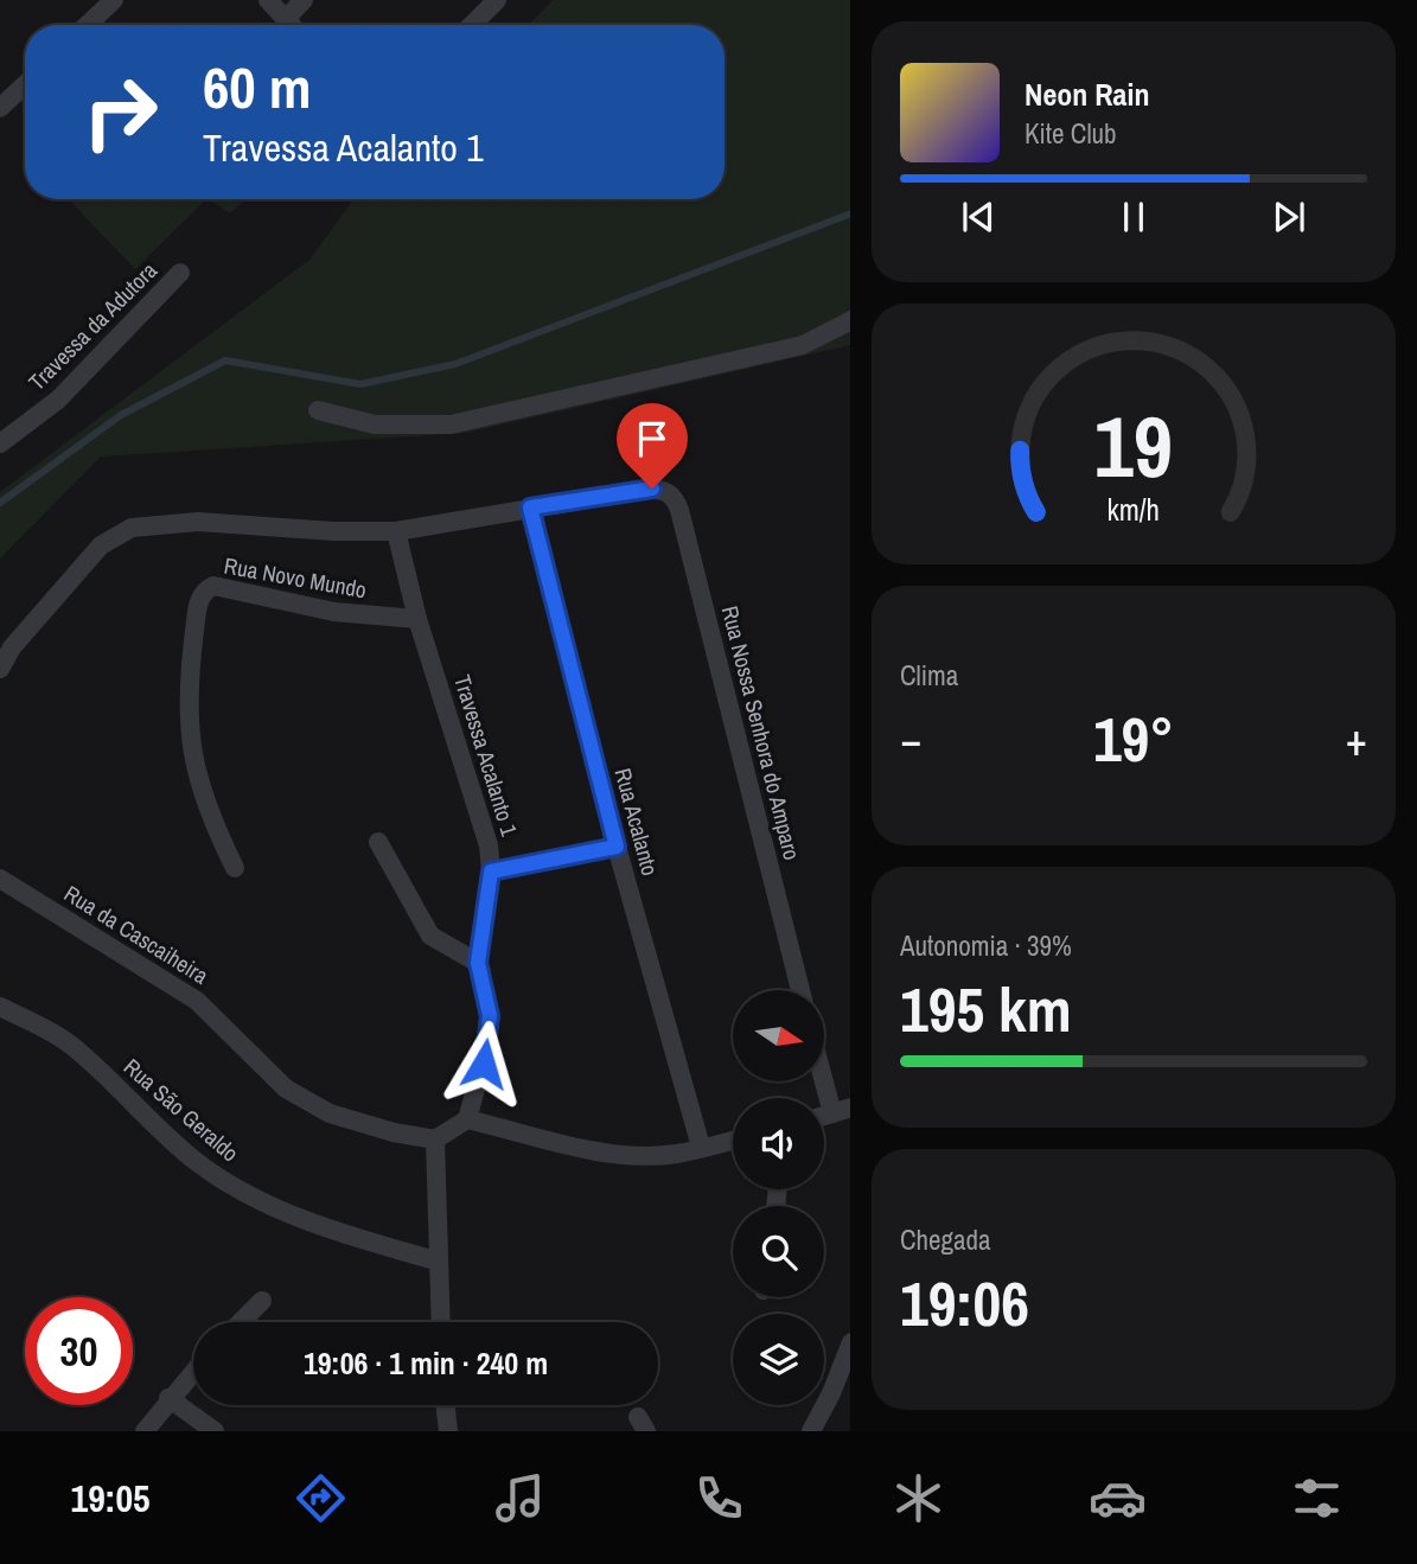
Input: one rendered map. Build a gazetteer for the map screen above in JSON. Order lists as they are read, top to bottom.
{
  "streets": {
    "street": [
      "Travessa da Adutora",
      "Rua Novo Mundo",
      "Rua Nossa Senhora do Amparo",
      "Travessa Acalanto 1",
      "Rua Acalanto",
      "Rua da Cascaiheira",
      "Rua São Geraldo"
    ]
  },
  "crossings": [
    ["Rua Novo Mundo", "Travessa Acalanto 1"],
    ["Rua Nossa Senhora do Amparo", "Rua Acalanto"],
    ["Travessa Acalanto 1", "Rua Acalanto"]
  ],
  "north": "right",
  "page": {
    "turn": ["60 m", "Travessa Acalanto 1"],
    "song": ["Neon Rain", "Kite Club"],
    "tile": [
      "Clima",
      ["Autonomia · 39%", "195 km"],
      ["Chegada", "19:06"]
    ],
    "heat": ["−", "19°", "+"],
    "limit": "30",
    "trip": "19:06 · 1 min · 240 m",
    "tabs": "19:05",
    "gauge": ["19", "km/h"]
  }
}
